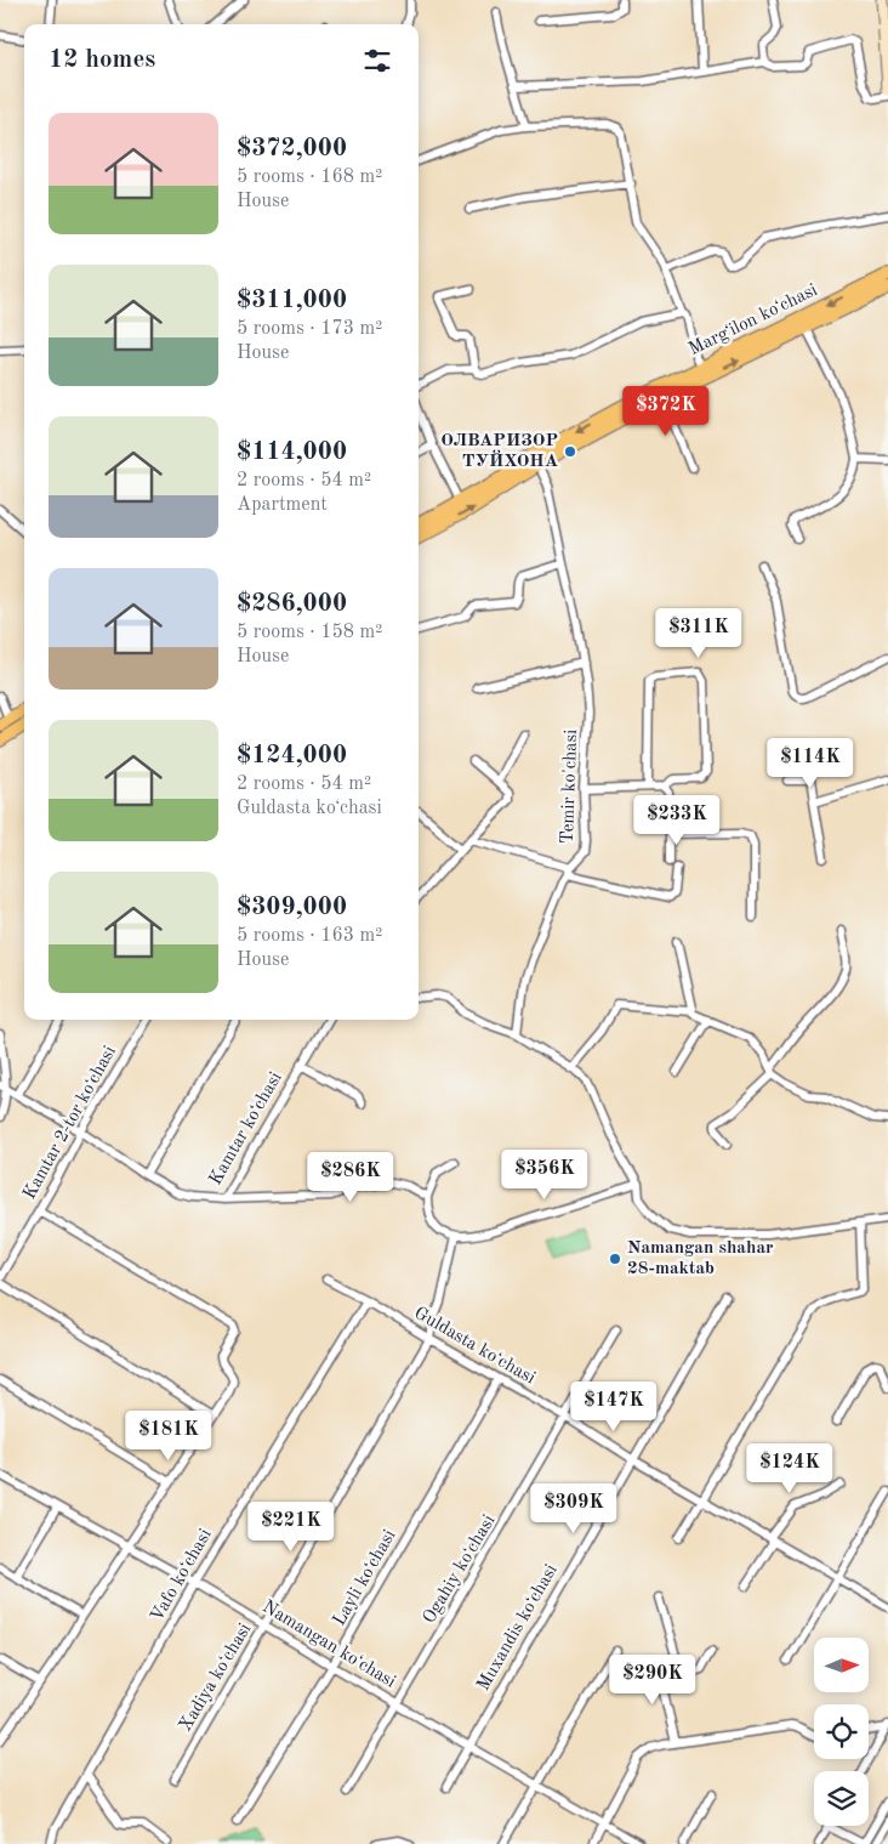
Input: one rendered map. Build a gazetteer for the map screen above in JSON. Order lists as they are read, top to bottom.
{
  "streets": {
    "main road": ["Margʻilon koʻchasi"],
    "street": [
      "Temir ko'chasi",
      "Kamtar 2-tor koʻchasi",
      "Kamtar koʻchasi",
      "Guldasta koʻchasi",
      "Ogahiy koʻchasi",
      "Vafo koʻchasi",
      "Layli koʻchasi",
      "Muxandis koʻchasi",
      "Namangan koʻchasi",
      "Xadiya koʻchasi"
    ]
  },
  "crossings": [
    ["Margʻilon koʻchasi", "Temir ko'chasi"],
    ["Kamtar 2-tor koʻchasi", "Kamtar koʻchasi"],
    ["Guldasta koʻchasi", "Ogahiy koʻchasi"],
    ["Guldasta koʻchasi", "Vafo koʻchasi"],
    ["Guldasta koʻchasi", "Layli koʻchasi"],
    ["Guldasta koʻchasi", "Muxandis koʻchasi"],
    ["Guldasta koʻchasi", "Xadiya koʻchasi"],
    ["Ogahiy koʻchasi", "Namangan koʻchasi"],
    ["Vafo koʻchasi", "Namangan koʻchasi"],
    ["Layli koʻchasi", "Namangan koʻchasi"],
    ["Muxandis koʻchasi", "Namangan koʻchasi"],
    ["Namangan koʻchasi", "Xadiya koʻchasi"]
  ],
  "places": ["ОЛВАРИЗОР ТУЙХОНА", "Namangan shahar 28-maktab"],
  "north": "right",
  "page": {
    "heading": "12 homes",
    "list": [
      {
        "name": "$372,000",
        "note": "5 rooms · 168 m² · House"
      },
      {
        "name": "$311,000",
        "note": "5 rooms · 173 m² · House"
      },
      {
        "name": "$114,000",
        "note": "2 rooms · 54 m² · Apartment"
      },
      {
        "name": "$286,000",
        "note": "5 rooms · 158 m² · House"
      },
      {
        "name": "$124,000",
        "note": "2 rooms · 54 m² · Guldasta koʻchasi"
      },
      {
        "name": "$309,000",
        "note": "5 rooms · 163 m² · House"
      }
    ],
    "price": [
      "$372K",
      "$311K",
      "$114K",
      "$233K",
      "$356K",
      "$286K",
      "$147K",
      "$181K",
      "$124K",
      "$309K",
      "$221K",
      "$290K"
    ]
  }
}
